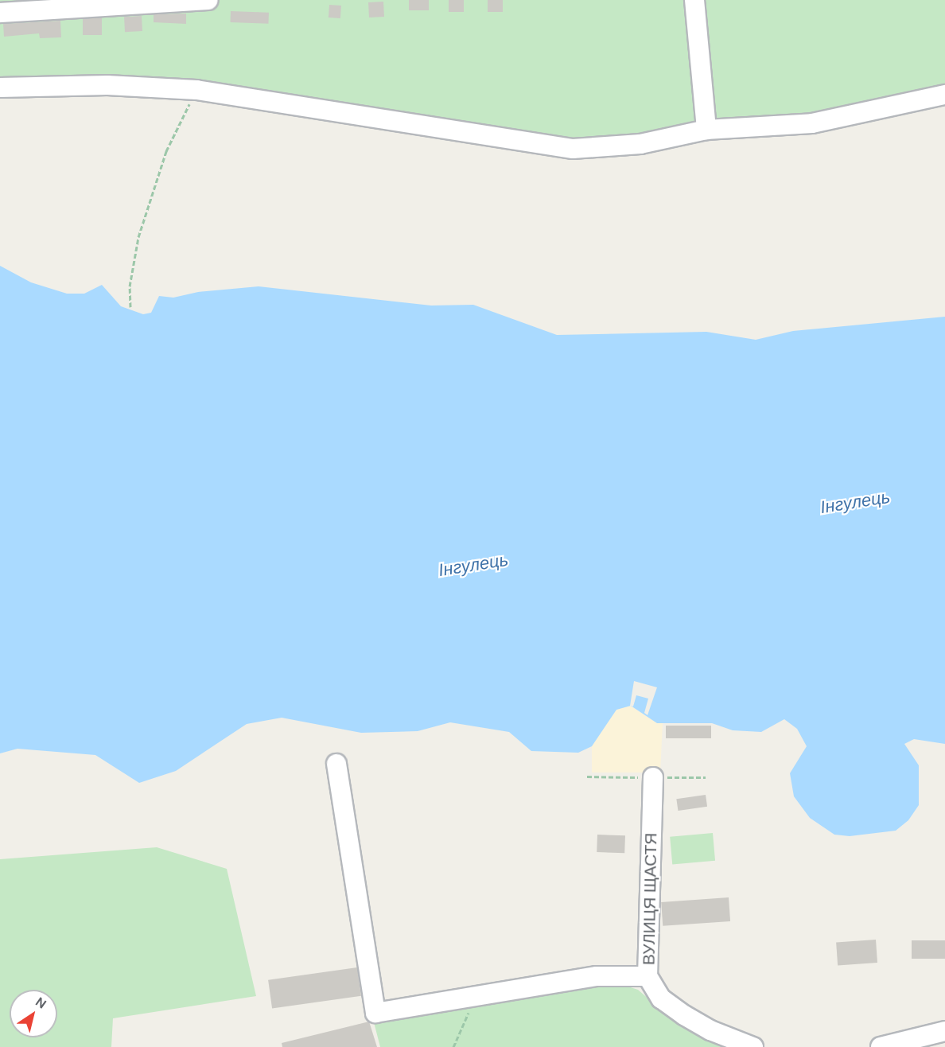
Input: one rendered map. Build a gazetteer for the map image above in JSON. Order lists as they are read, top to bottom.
{
  "streets": {
    "street": ["ВУЛИЦЯ ЩАСТЯ"]
  },
  "water": ["Інгулець"],
  "north": "top right"
}
